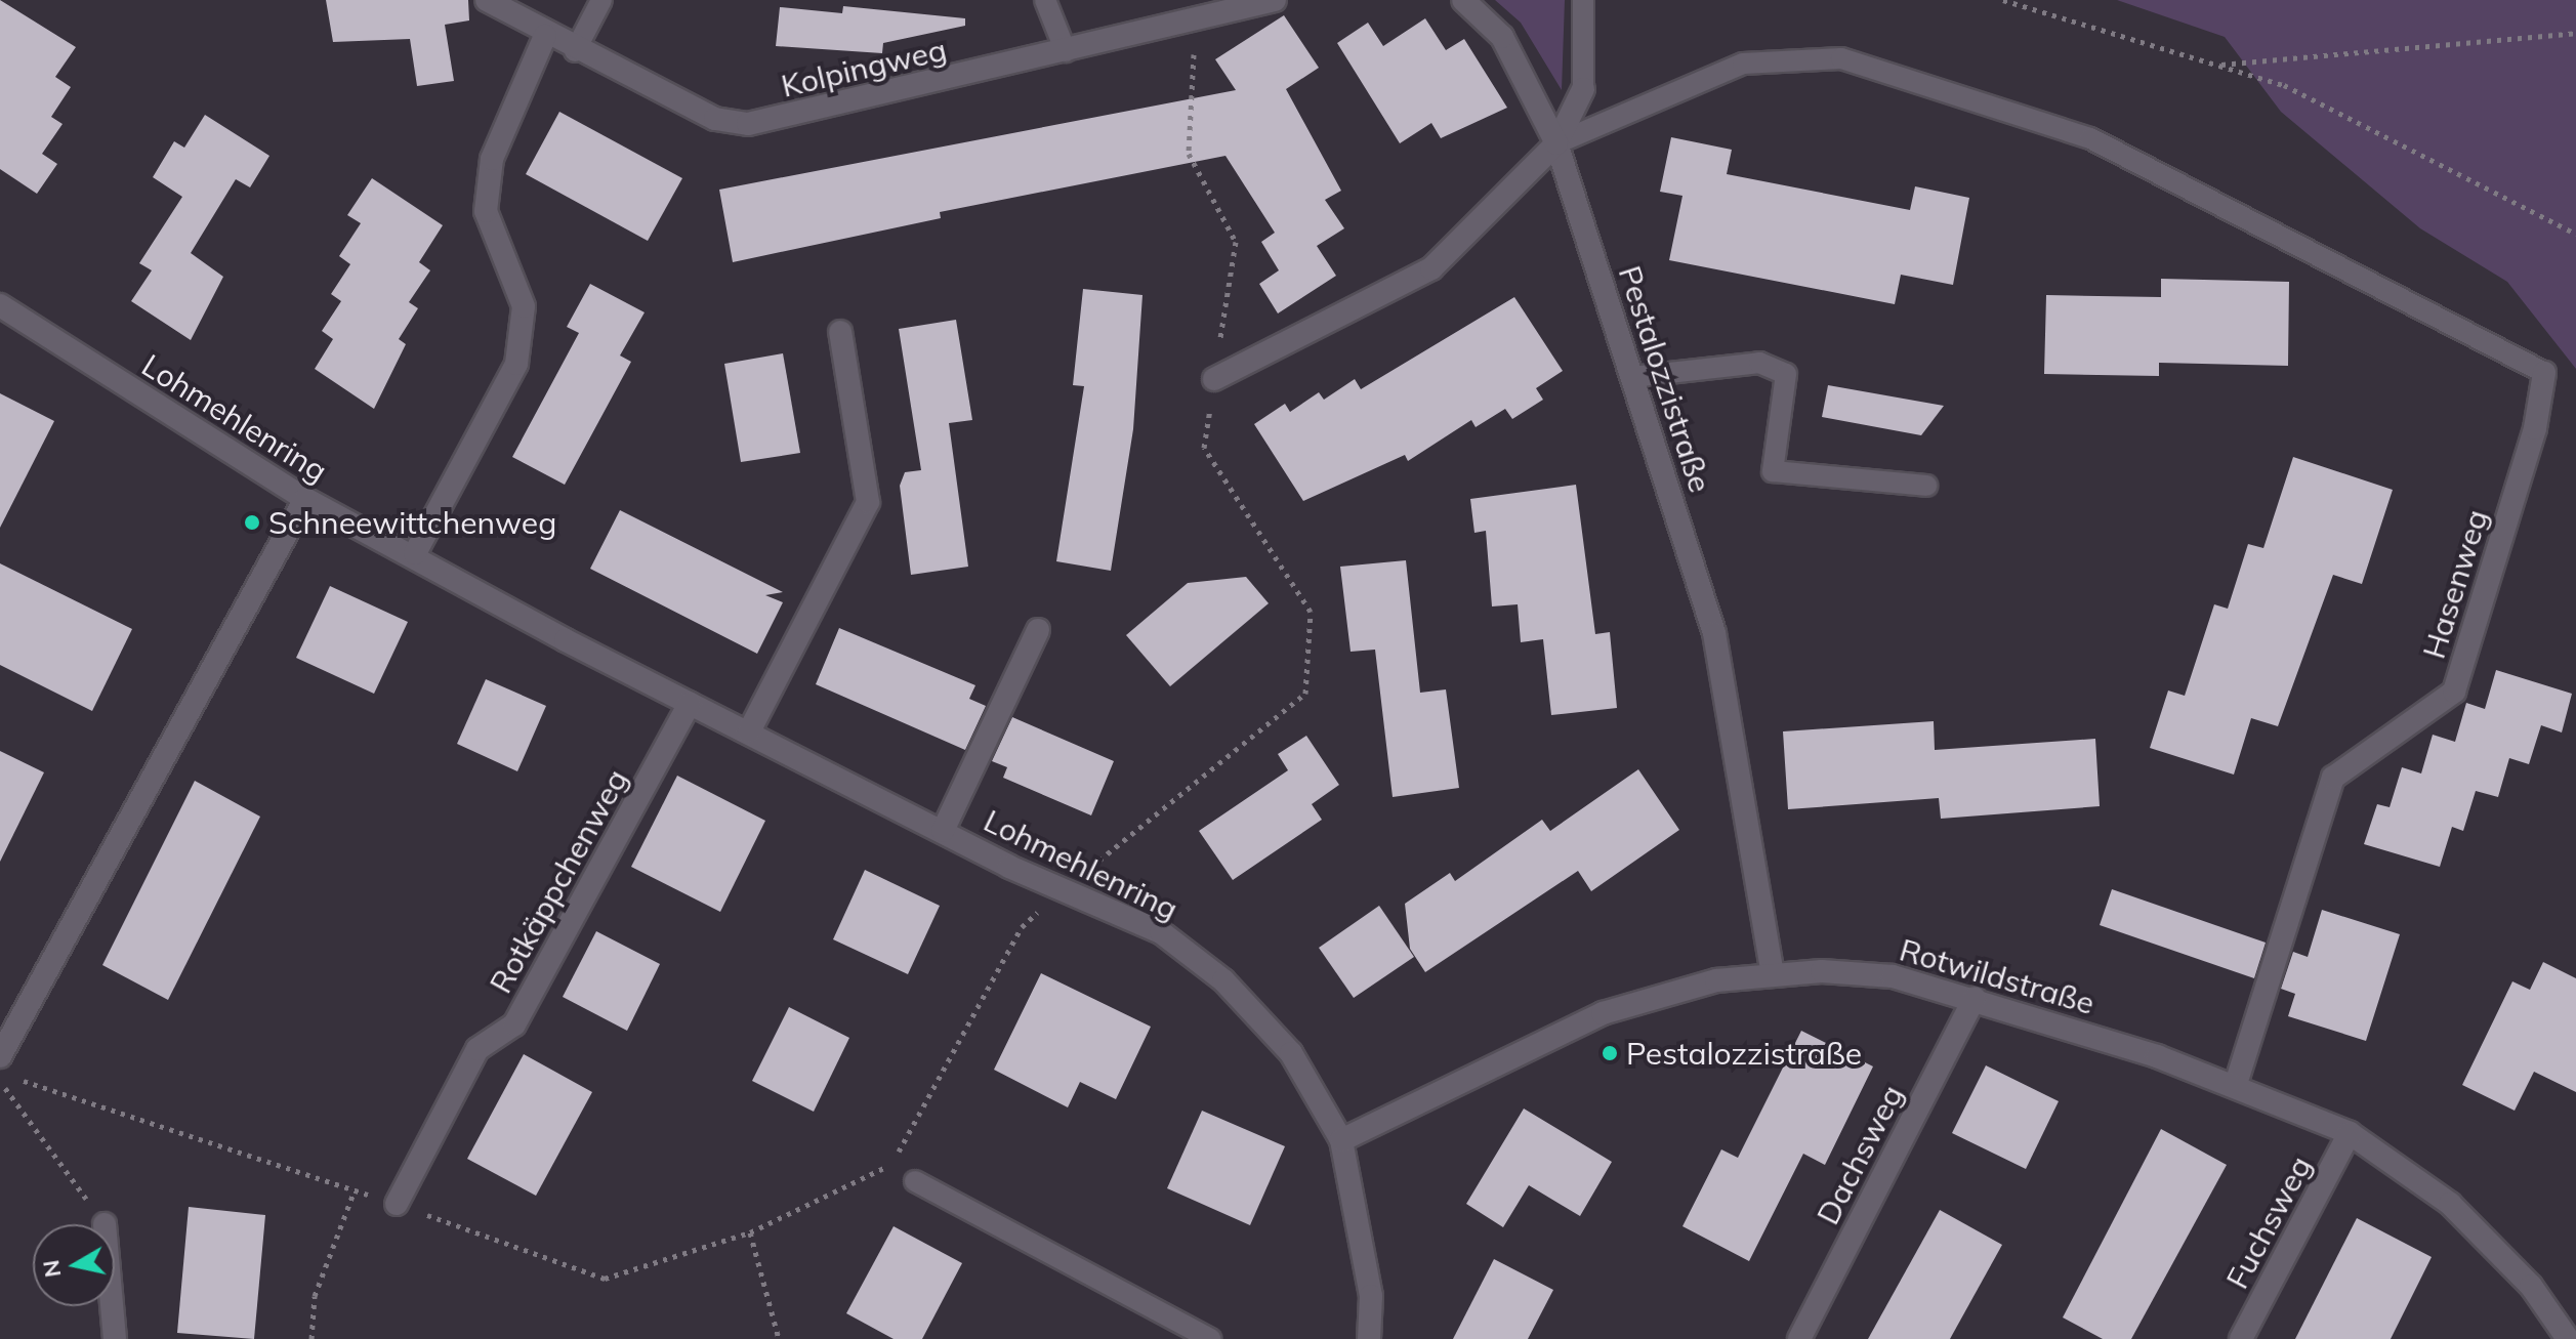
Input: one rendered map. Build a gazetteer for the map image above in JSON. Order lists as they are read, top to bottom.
{
  "streets": {
    "street": [
      "Kolpingweg",
      "Pestalozzistraße",
      "Lohmehlenring",
      "Hasenweg",
      "Rotkäppchenweg",
      "Rotwildstraße",
      "Dachsweg",
      "Fuchsweg"
    ]
  },
  "crossings": [
    ["Pestalozzistraße", "Rotwildstraße"],
    ["Lohmehlenring", "Rotkäppchenweg"],
    ["Lohmehlenring", "Rotwildstraße"],
    ["Hasenweg", "Rotwildstraße"],
    ["Rotwildstraße", "Dachsweg"],
    ["Rotwildstraße", "Fuchsweg"]
  ],
  "places": ["Schneewittchenweg", "Pestalozzistraße"],
  "north": "left"
}
